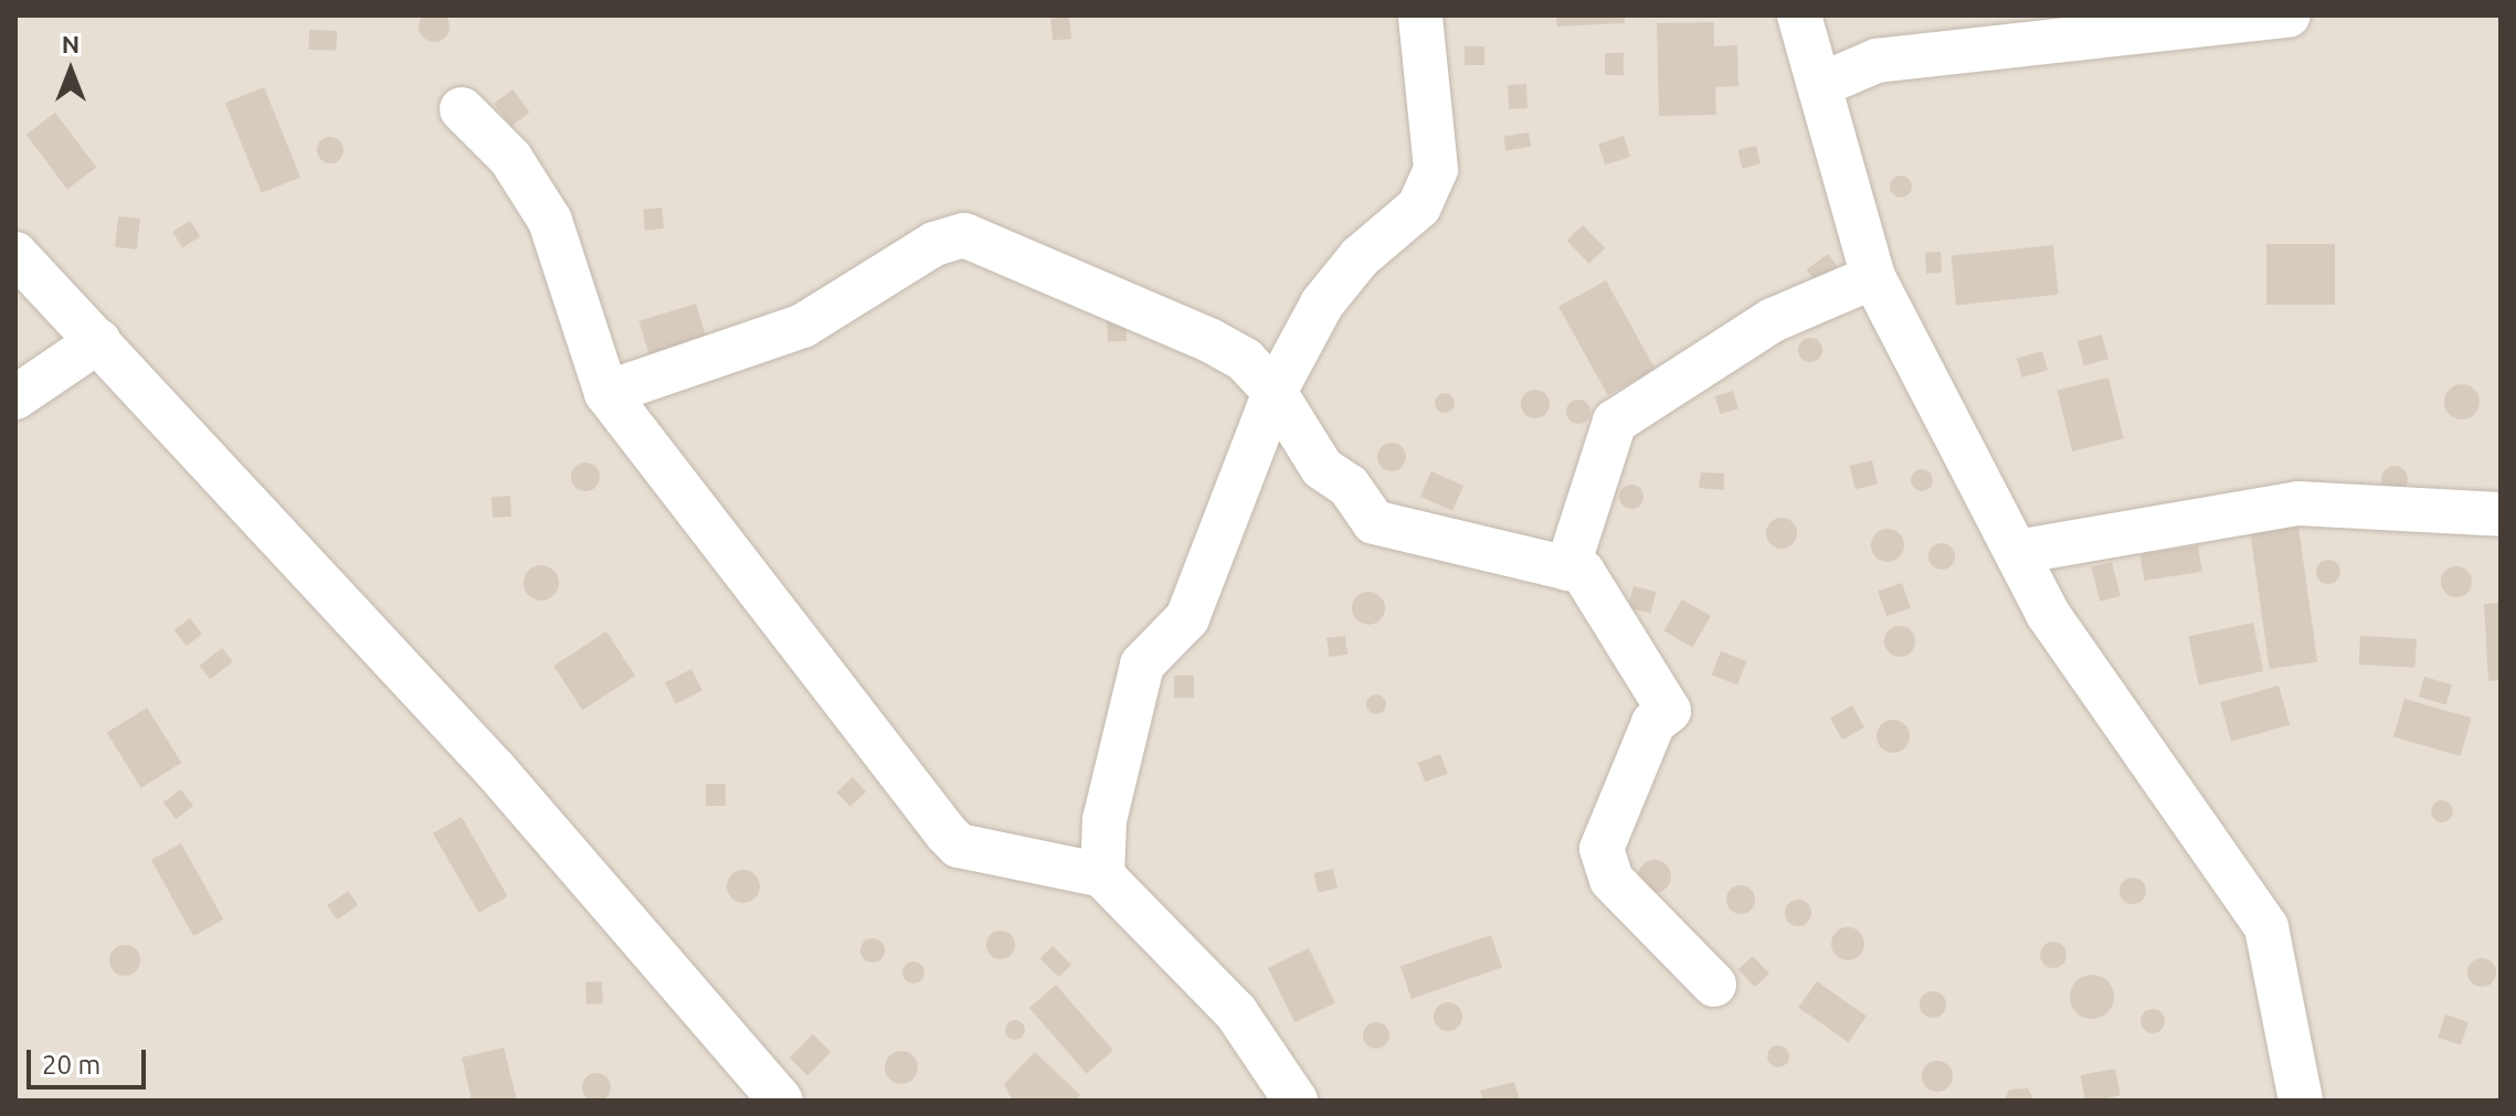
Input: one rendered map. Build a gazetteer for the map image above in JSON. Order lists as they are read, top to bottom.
{
  "scale_bar": "20 m",
  "north": "top"
}
